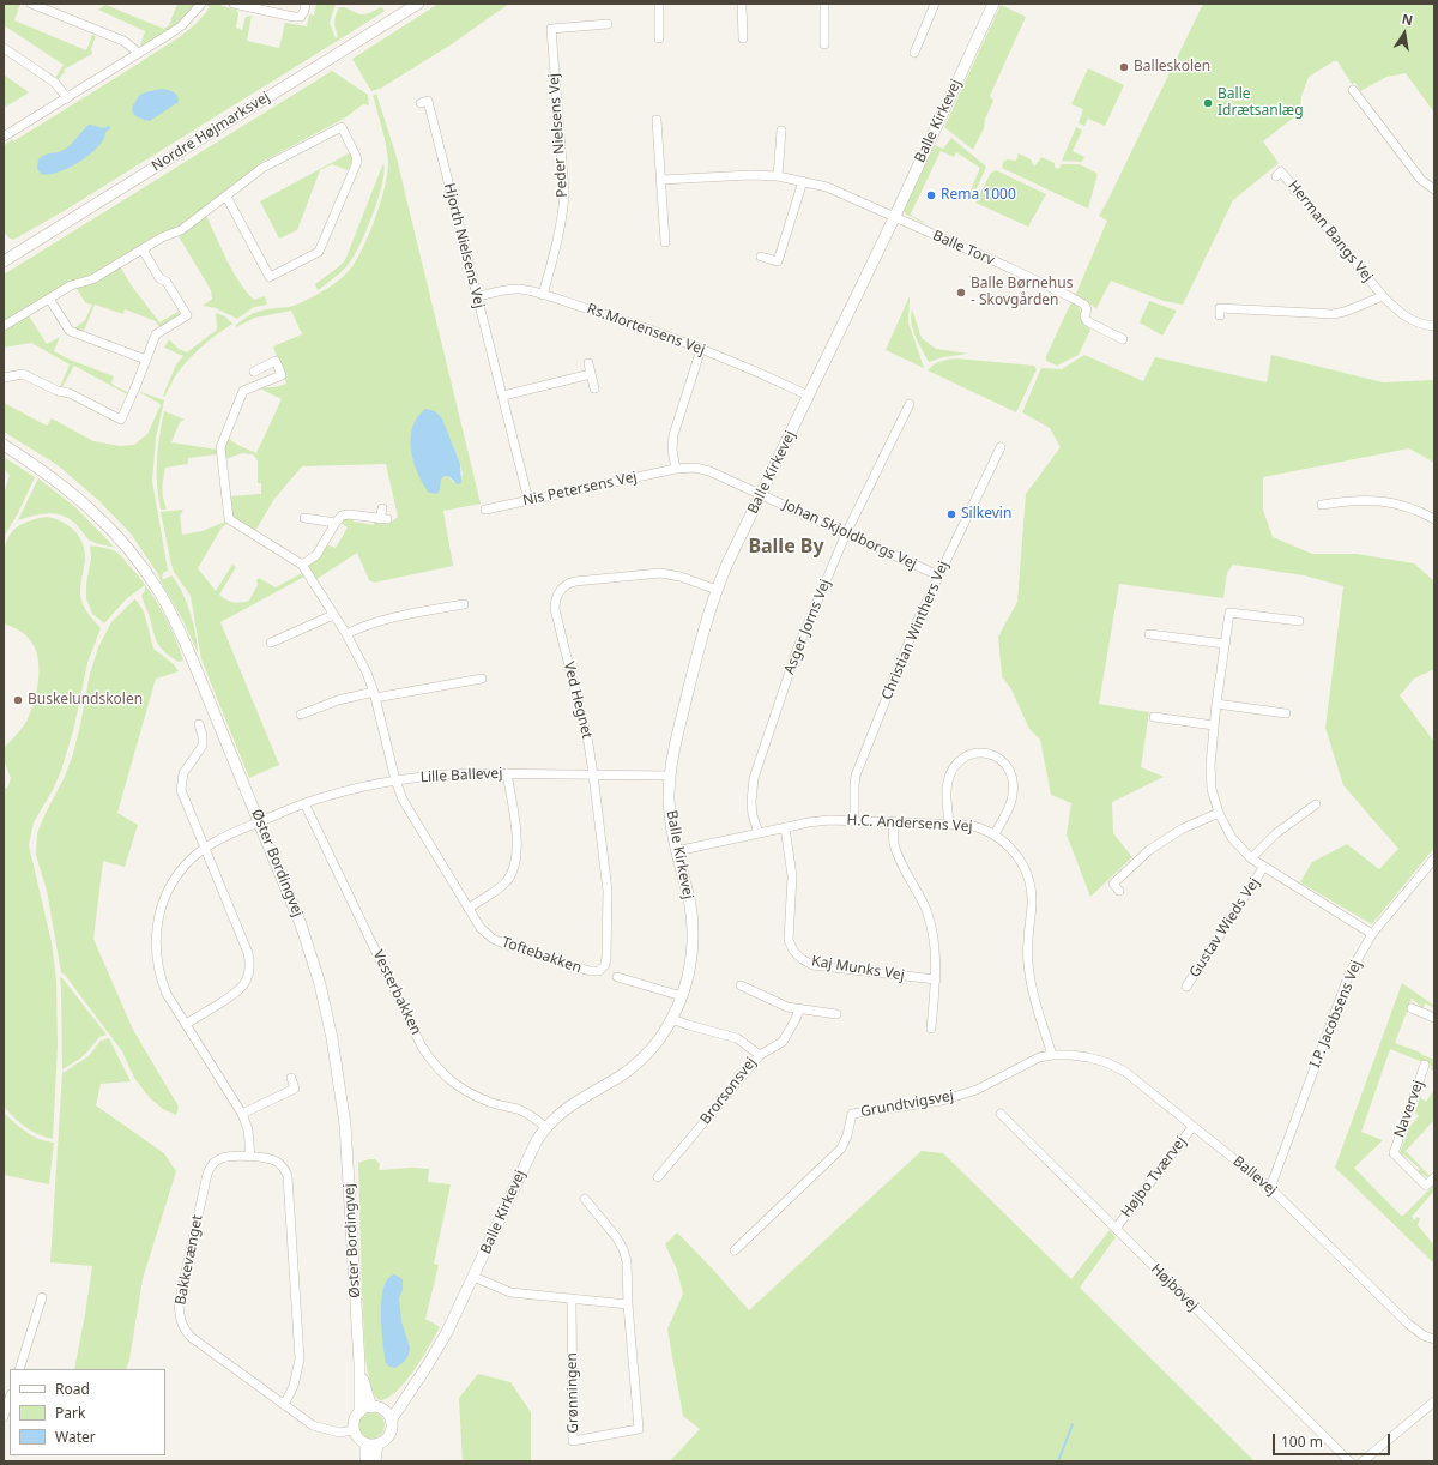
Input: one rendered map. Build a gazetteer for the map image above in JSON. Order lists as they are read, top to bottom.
{
  "streets": {
    "street": [
      "Balle Kirkevej",
      "Nordre Højmarksvej",
      "Peder Nielsens Vej",
      "Herman Bangs Vej",
      "Hjorth Nielsens Vej",
      "Balle Torv",
      "Rs.Mortensens Vej",
      "Nis Petersens Vej",
      "Johan Skjoldborgs Vej",
      "Asger Jorns Vej",
      "Christian Winthers Vej",
      "Ved Hegnet",
      "Lille Ballevej",
      "H.C. Andersens Vej",
      "Øster Bordingvej",
      "Gustav Wieds Vej",
      "Toftebakken",
      "Kaj Munks Vej",
      "Vesterbakken",
      "I.P. Jacobsens Vej",
      "Brorsonsvej",
      "Grundtvigsvej",
      "Navervej",
      "Ballevej",
      "Højbo Tværvej",
      "Bakkevænget",
      "Højbovej",
      "Grønningen"
    ]
  },
  "crossings": [
    ["Balle Kirkevej", "Balle Torv"],
    ["Balle Kirkevej", "Rs.Mortensens Vej"],
    ["Balle Kirkevej", "Nis Petersens Vej"],
    ["Balle Kirkevej", "Johan Skjoldborgs Vej"],
    ["Balle Kirkevej", "Ved Hegnet"],
    ["Balle Kirkevej", "Lille Ballevej"],
    ["Balle Kirkevej", "H.C. Andersens Vej"],
    ["Balle Kirkevej", "Øster Bordingvej"],
    ["Balle Kirkevej", "Vesterbakken"],
    ["Balle Kirkevej", "Brorsonsvej"],
    ["Balle Kirkevej", "Bakkevænget"],
    ["Peder Nielsens Vej", "Rs.Mortensens Vej"],
    ["Hjorth Nielsens Vej", "Rs.Mortensens Vej"],
    ["Hjorth Nielsens Vej", "Nis Petersens Vej"],
    ["Nis Petersens Vej", "Johan Skjoldborgs Vej"],
    ["Johan Skjoldborgs Vej", "Asger Jorns Vej"],
    ["Johan Skjoldborgs Vej", "Christian Winthers Vej"],
    ["Asger Jorns Vej", "H.C. Andersens Vej"],
    ["Christian Winthers Vej", "H.C. Andersens Vej"],
    ["Ved Hegnet", "Lille Ballevej"],
    ["Ved Hegnet", "Toftebakken"],
    ["Lille Ballevej", "Øster Bordingvej"],
    ["Lille Ballevej", "Toftebakken"],
    ["Lille Ballevej", "Vesterbakken"],
    ["H.C. Andersens Vej", "Kaj Munks Vej"],
    ["H.C. Andersens Vej", "Grundtvigsvej"],
    ["H.C. Andersens Vej", "Ballevej"],
    ["Øster Bordingvej", "Bakkevænget"],
    ["Gustav Wieds Vej", "I.P. Jacobsens Vej"],
    ["I.P. Jacobsens Vej", "Ballevej"],
    ["Grundtvigsvej", "Ballevej"],
    ["Ballevej", "Højbo Tværvej"],
    ["Højbo Tværvej", "Højbovej"]
  ],
  "districts": ["Balle By"],
  "places": [
    "Balleskolen",
    "Balle Idrætsanlæg",
    "Rema 1000",
    "Balle Børnehus - Skovgården",
    "Silkevin",
    "Buskelundskolen"
  ],
  "legend": ["Road", "Park", "Water"],
  "scale_bar": "100 m",
  "north": "top"
}
